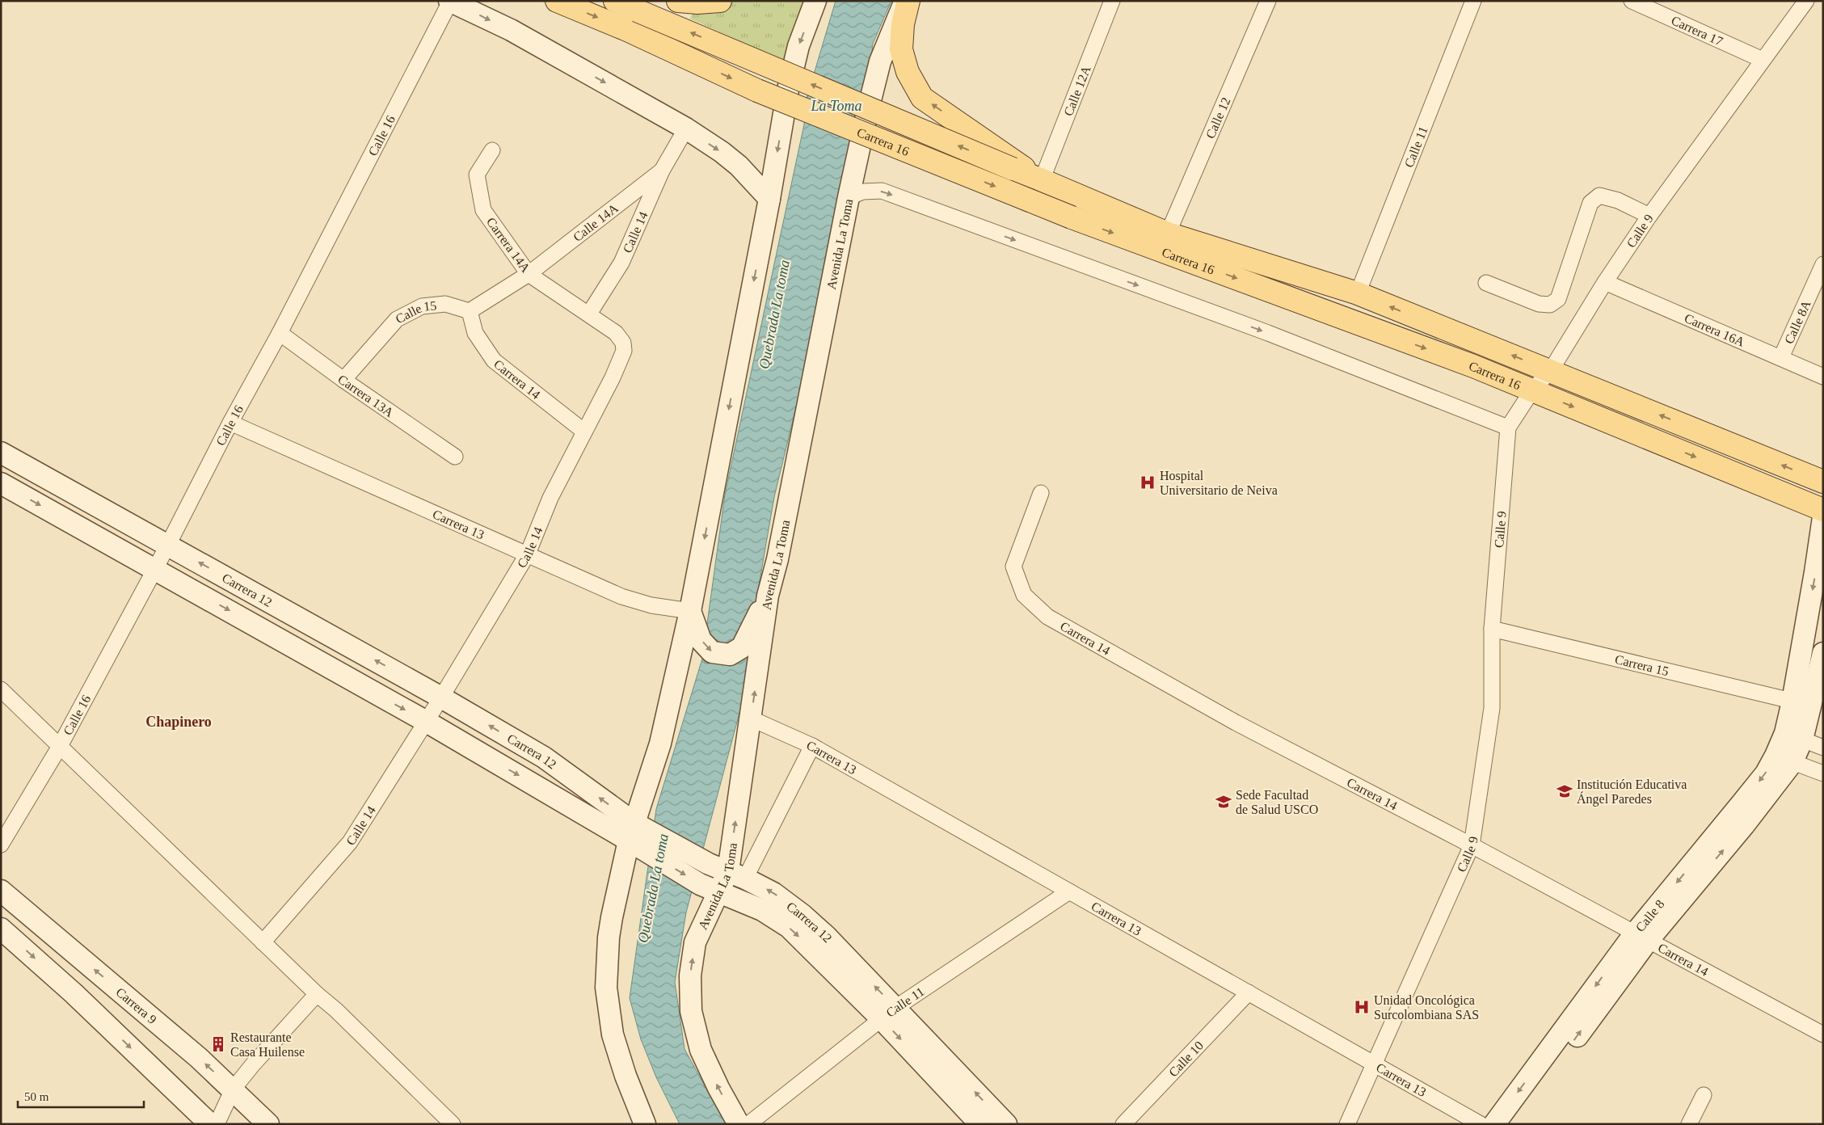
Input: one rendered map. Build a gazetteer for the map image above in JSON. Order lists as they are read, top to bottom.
{
  "streets": {
    "main road": [
      "Carrera 16",
      "Avenida La Toma",
      "Carrera 12",
      "Calle 8",
      "Carrera 9"
    ],
    "street": [
      "Carrera 17",
      "Calle 12A",
      "Calle 12",
      "Calle 16",
      "Calle 11",
      "Calle 14A",
      "Calle 9",
      "Calle 14",
      "Carrera 14A",
      "Calle 15",
      "Calle 8A",
      "Carrera 16A",
      "Carrera 14",
      "Carrera 13A",
      "Carrera 13",
      "Carrera 15",
      "Calle 10"
    ]
  },
  "crossings": [
    ["Carrera 17", "Calle 9"],
    ["Calle 12A", "Carrera 16"],
    ["Calle 12", "Carrera 16"],
    ["Calle 16", "Carrera 13A"],
    ["Calle 16", "Carrera 13"],
    ["Calle 16", "Carrera 12"],
    ["Carrera 16", "Calle 11"],
    ["Carrera 16", "Calle 9"],
    ["Calle 11", "Carrera 13"],
    ["Calle 11", "Carrera 12"],
    ["Calle 14A", "Calle 14"],
    ["Calle 14A", "Carrera 14A"],
    ["Calle 9", "Carrera 16A"],
    ["Calle 9", "Carrera 14"],
    ["Calle 9", "Carrera 13"],
    ["Calle 9", "Carrera 15"],
    ["Calle 14", "Carrera 14A"],
    ["Calle 14", "Carrera 14"],
    ["Calle 14", "Carrera 13"],
    ["Calle 14", "Carrera 12"],
    ["Avenida La Toma", "Carrera 13"],
    ["Avenida La Toma", "Carrera 12"],
    ["Calle 15", "Carrera 14"],
    ["Calle 15", "Carrera 13A"],
    ["Calle 8A", "Carrera 16A"],
    ["Carrera 14", "Calle 8"],
    ["Carrera 13", "Calle 10"]
  ],
  "districts": ["Chapinero"],
  "water": ["La Toma", "Quebrada La toma"],
  "places": {
    "hospital": ["Hospital Universitario de Neiva", "Unidad Oncológica Surcolombiana SAS"],
    "school or university": ["Institución Educativa Ángel Paredes", "Sede Facultad de Salud USCO"],
    "building": ["Restaurante Casa Huilense"]
  },
  "scale_bar": "50 m"
}
